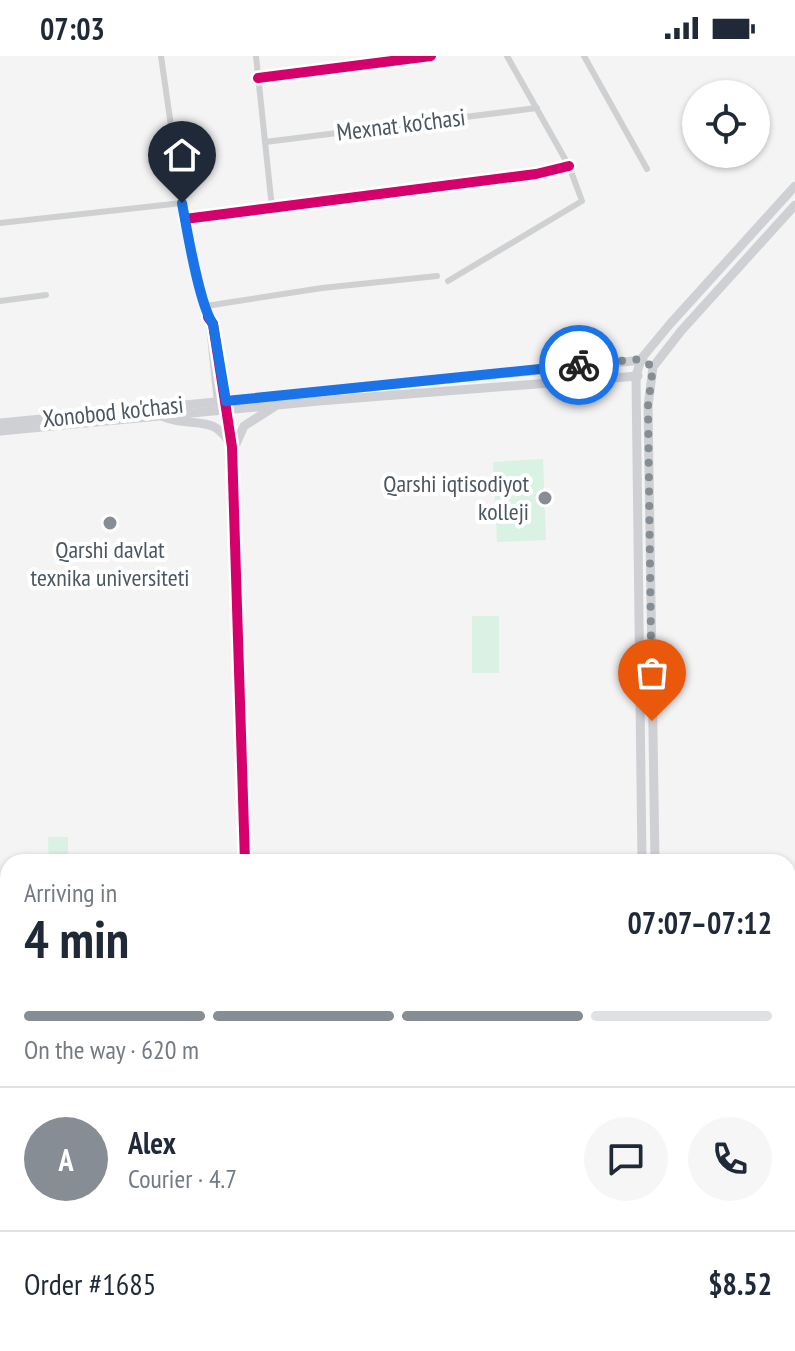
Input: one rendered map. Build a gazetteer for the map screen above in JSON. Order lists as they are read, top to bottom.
{
  "streets": {
    "main road": ["Xonobod ko'chasi"],
    "street": ["Mexnat ko'chasi"]
  },
  "places": ["Qarshi iqtisodiyot kolleji", "Qarshi davlat texnika universiteti"],
  "page": {
    "status": "07:03",
    "heading": ["4 min", "Arriving in", "07:07–07:12"],
    "panel": [
      "Alex",
      "Courier · 4.7",
      "Order #1685",
      "$8.52"
    ],
    "bar": "On the way · 620 m",
    "round": "A"
  }
}
